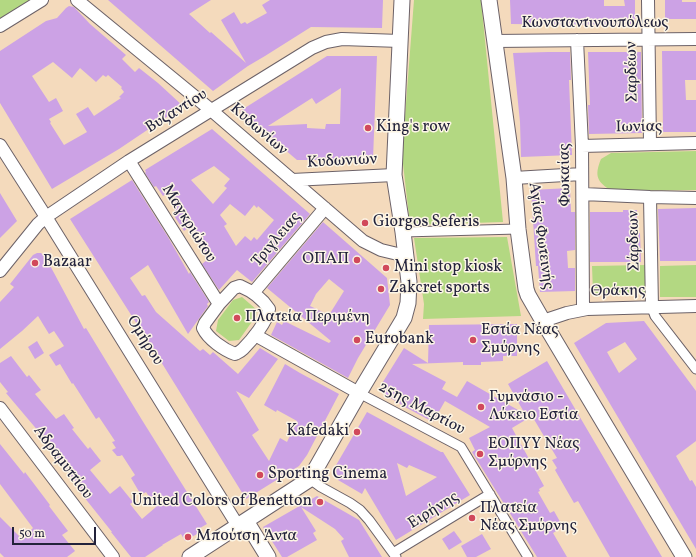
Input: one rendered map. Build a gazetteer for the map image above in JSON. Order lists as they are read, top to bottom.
{
  "streets": {
    "street": [
      "Κωνσταντινουπόλεως",
      "Σαρδέων",
      "Βυζαντίου",
      "Ιωνίας",
      "Κυδωνίων",
      "Κυδωνιών",
      "Φωκαίας",
      "Μαγκριώτου",
      "Αγίας Φωτεινής",
      "Τριγλειας",
      "Σάρδεων",
      "Θράκης",
      "Ομήρου",
      "25ης Μαρτίου",
      "Αδραμυττίου",
      "Ειρήνης"
    ]
  },
  "crossings": [
    ["Κωνσταντινουπόλεως", "Σαρδέων"],
    ["Κωνσταντινουπόλεως", "Φωκαίας"],
    ["Κωνσταντινουπόλεως", "Αγίας Φωτεινής"],
    ["Σαρδέων", "Ιωνίας"],
    ["Βυζαντίου", "Κυδωνίων"],
    ["Βυζαντίου", "Μαγκριώτου"],
    ["Βυζαντίου", "Ομήρου"],
    ["Ιωνίας", "Φωκαίας"],
    ["Κυδωνίων", "Κυδωνιών"],
    ["Κυδωνίων", "Τριγλειας"],
    ["Φωκαίας", "Θράκης"],
    ["Μαγκριώτου", "Τριγλειας"],
    ["Αγίας Φωτεινής", "Θράκης"],
    ["Σάρδεων", "Θράκης"],
    ["25ης Μαρτίου", "Ειρήνης"]
  ],
  "places": [
    "King's row",
    "Giorgos Seferis",
    "ΟΠΑΠ",
    "Bazaar",
    "Mini stop kiosk",
    "Zakcret sports",
    "Πλατεία Περιμένη",
    "Eurobank",
    "Εστία Νέας Σμύρνης",
    "Γυμνάσιο - Λύκειο Εστία",
    "Kafedaki",
    "ΕΟΠΥΥ Νέας Σμύρνης",
    "Sporting Cinema",
    "United Colors of Benetton",
    "Πλατεία Νέας Σμύρνης",
    "Μπούτση Άντα"
  ],
  "scale_bar": "50 m"
}
